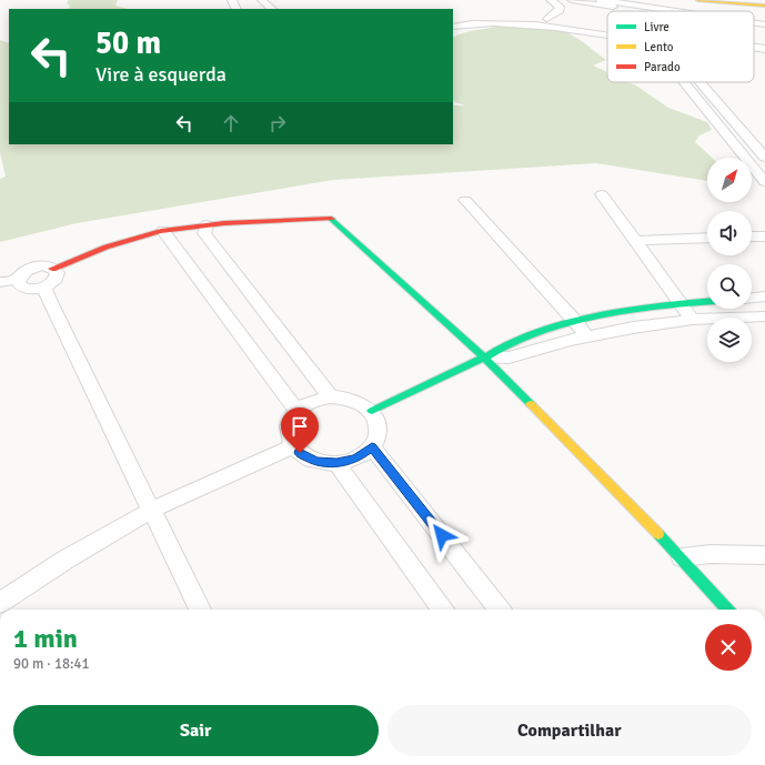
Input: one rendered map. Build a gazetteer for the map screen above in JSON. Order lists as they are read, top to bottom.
{
  "legend": ["Livre", "Lento", "Parado"],
  "north": "top right",
  "page": {
    "turn": ["50 m", "Vire à esquerda"],
    "heading": ["1 min", "90 m · 18:41"],
    "buttons": ["Sair", "Compartilhar"]
  }
}
